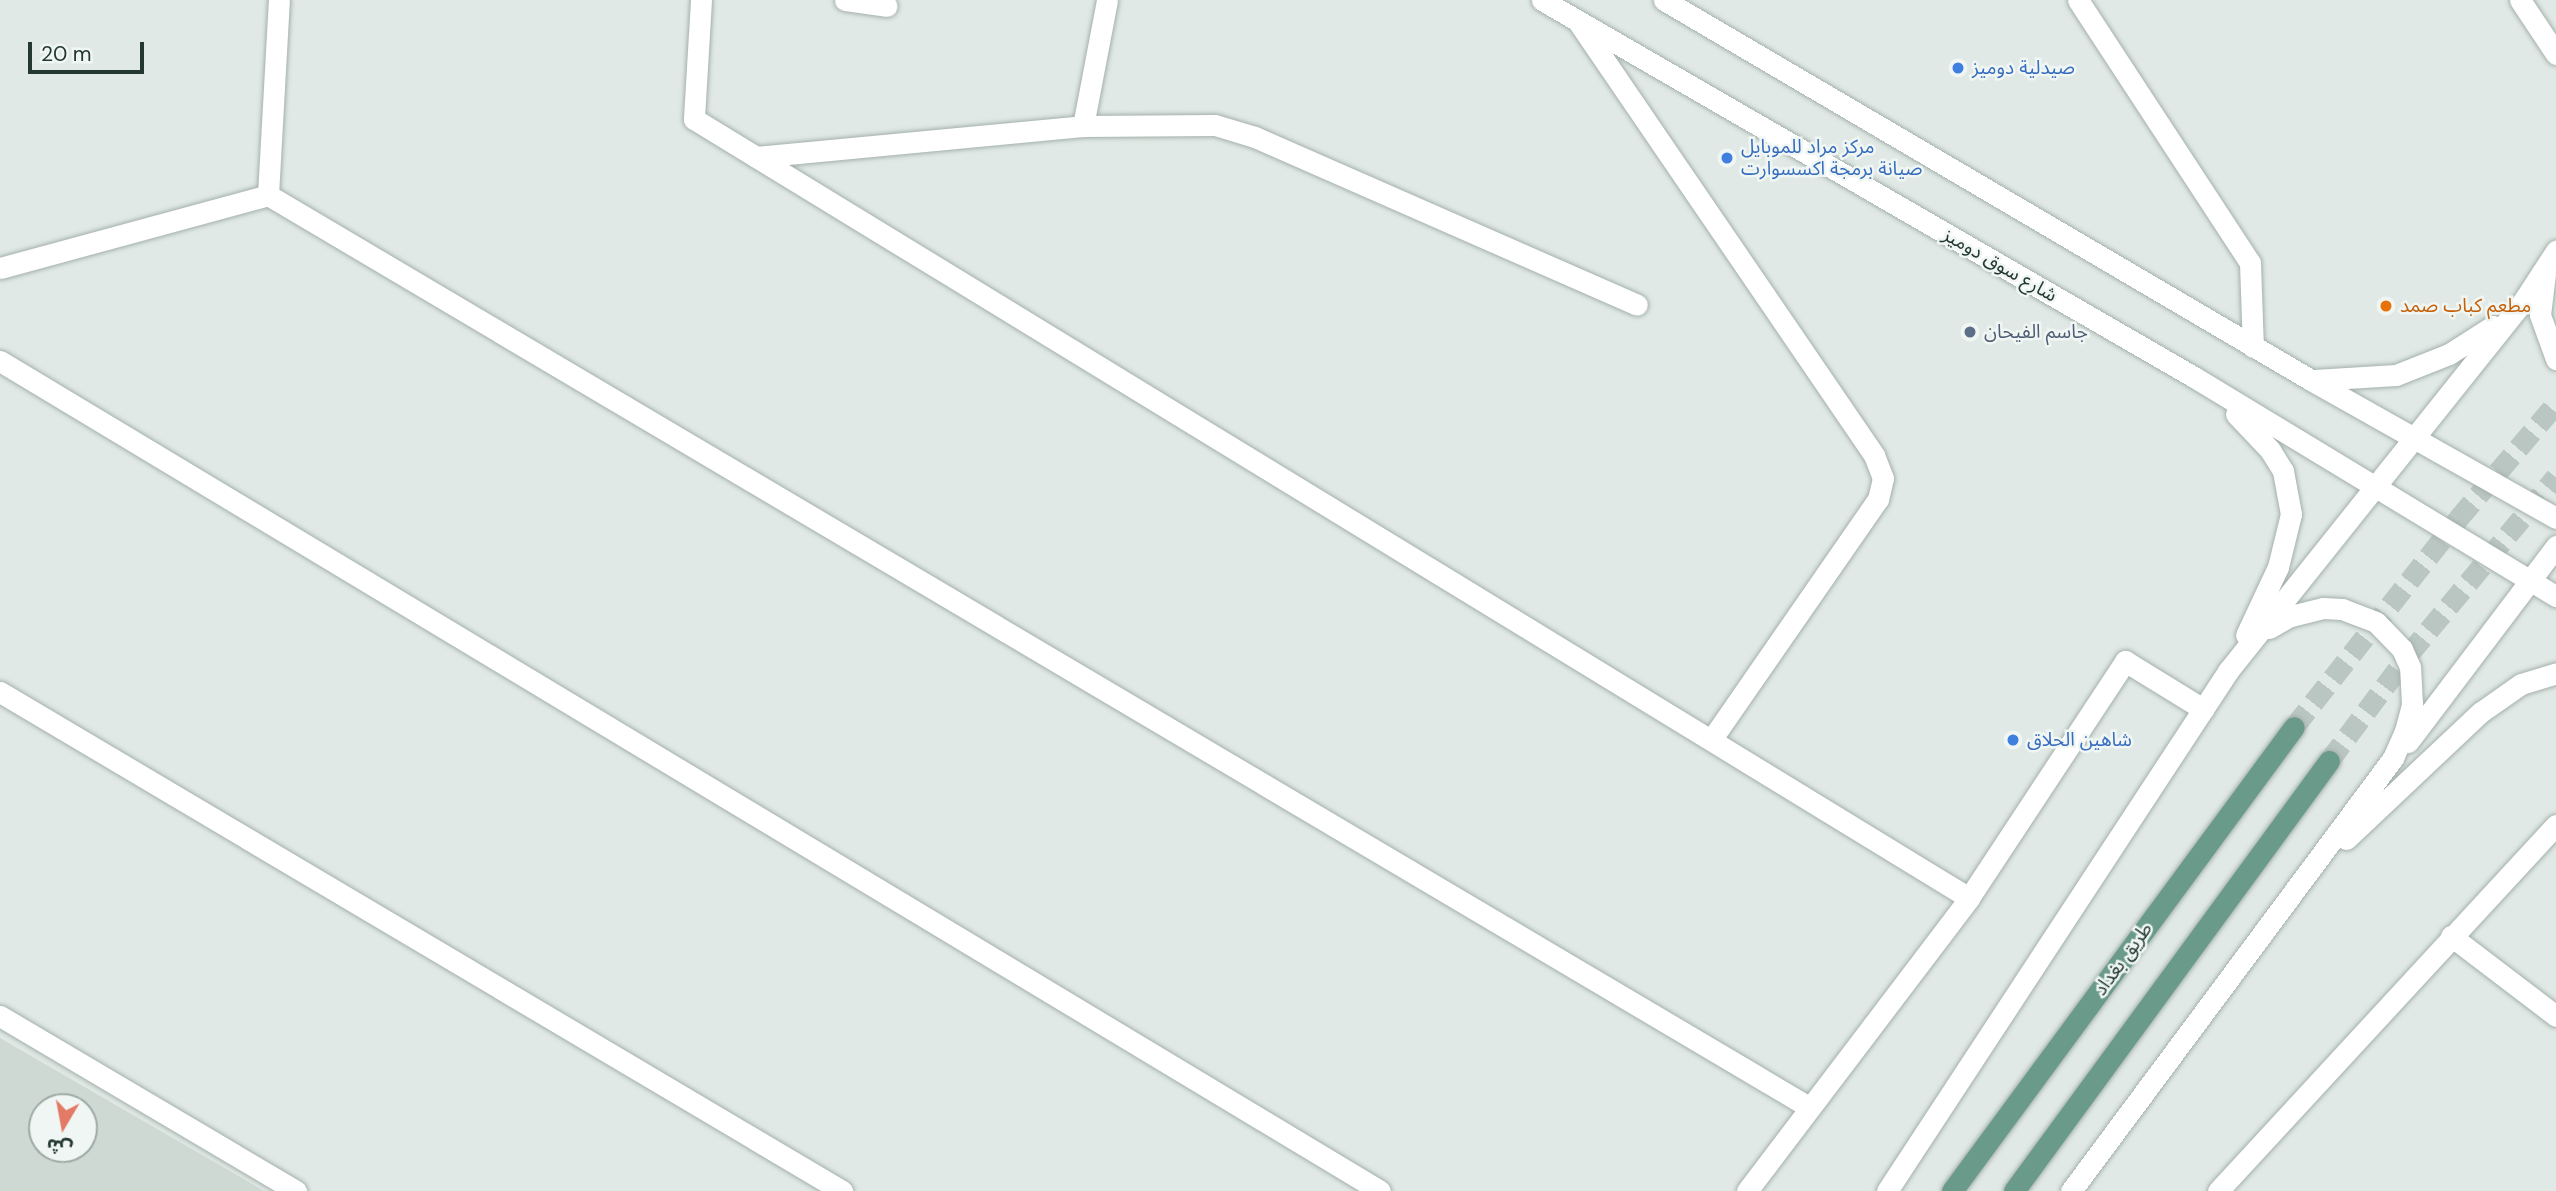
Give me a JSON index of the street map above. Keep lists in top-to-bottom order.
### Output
{
  "streets": {
    "main road": ["طريق بغداد"],
    "street": ["شارع سوق دوميز"]
  },
  "places": [
    "صيدلية دوميز",
    "مركز مراد للموبايل صيانة برمجة اكسسوارت",
    "مطعم كباب صمد",
    "جاسم الفيحان",
    "شاهين الحلاق"
  ],
  "scale_bar": "20 m",
  "north": "bottom"
}
